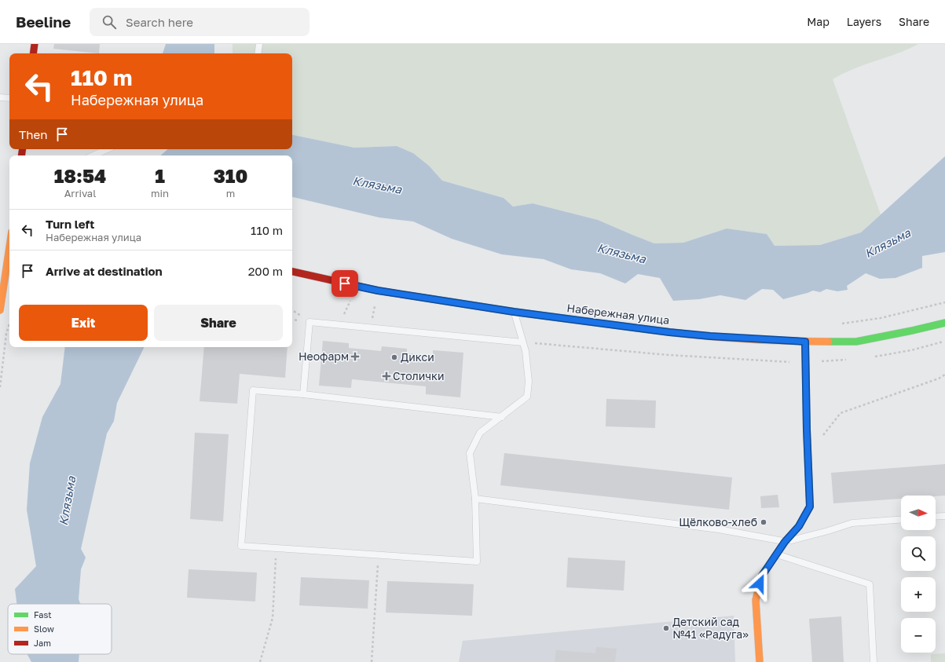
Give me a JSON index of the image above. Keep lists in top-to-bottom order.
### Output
{
  "streets": {
    "street": ["Набережная улица"]
  },
  "water": ["Клязьма"],
  "places": {
    "health": ["Неофарм", "Столички"],
    "other": ["Дикси", "Щёлково-хлеб", "Детский сад №41 «Радуга»"]
  },
  "legend": ["Fast", "Slow", "Jam"],
  "north": "right",
  "page": {
    "header": "Beeline",
    "search": "Search here",
    "nav": ["Map", "Layers", "Share"],
    "turn": ["110 m", "Набережная улица"],
    "then": "Then",
    "eta": [
      "18:54",
      "Arrival",
      "1",
      "min",
      "310",
      "m"
    ],
    "list": [
      {
        "name": "Turn left",
        "note": "Набережная улица",
        "value": "110 m"
      },
      {
        "name": "Arrive at destination",
        "value": "200 m"
      }
    ],
    "buttons": ["Exit", "Share"],
    "map_buttons": ["+", "−"]
  }
}
